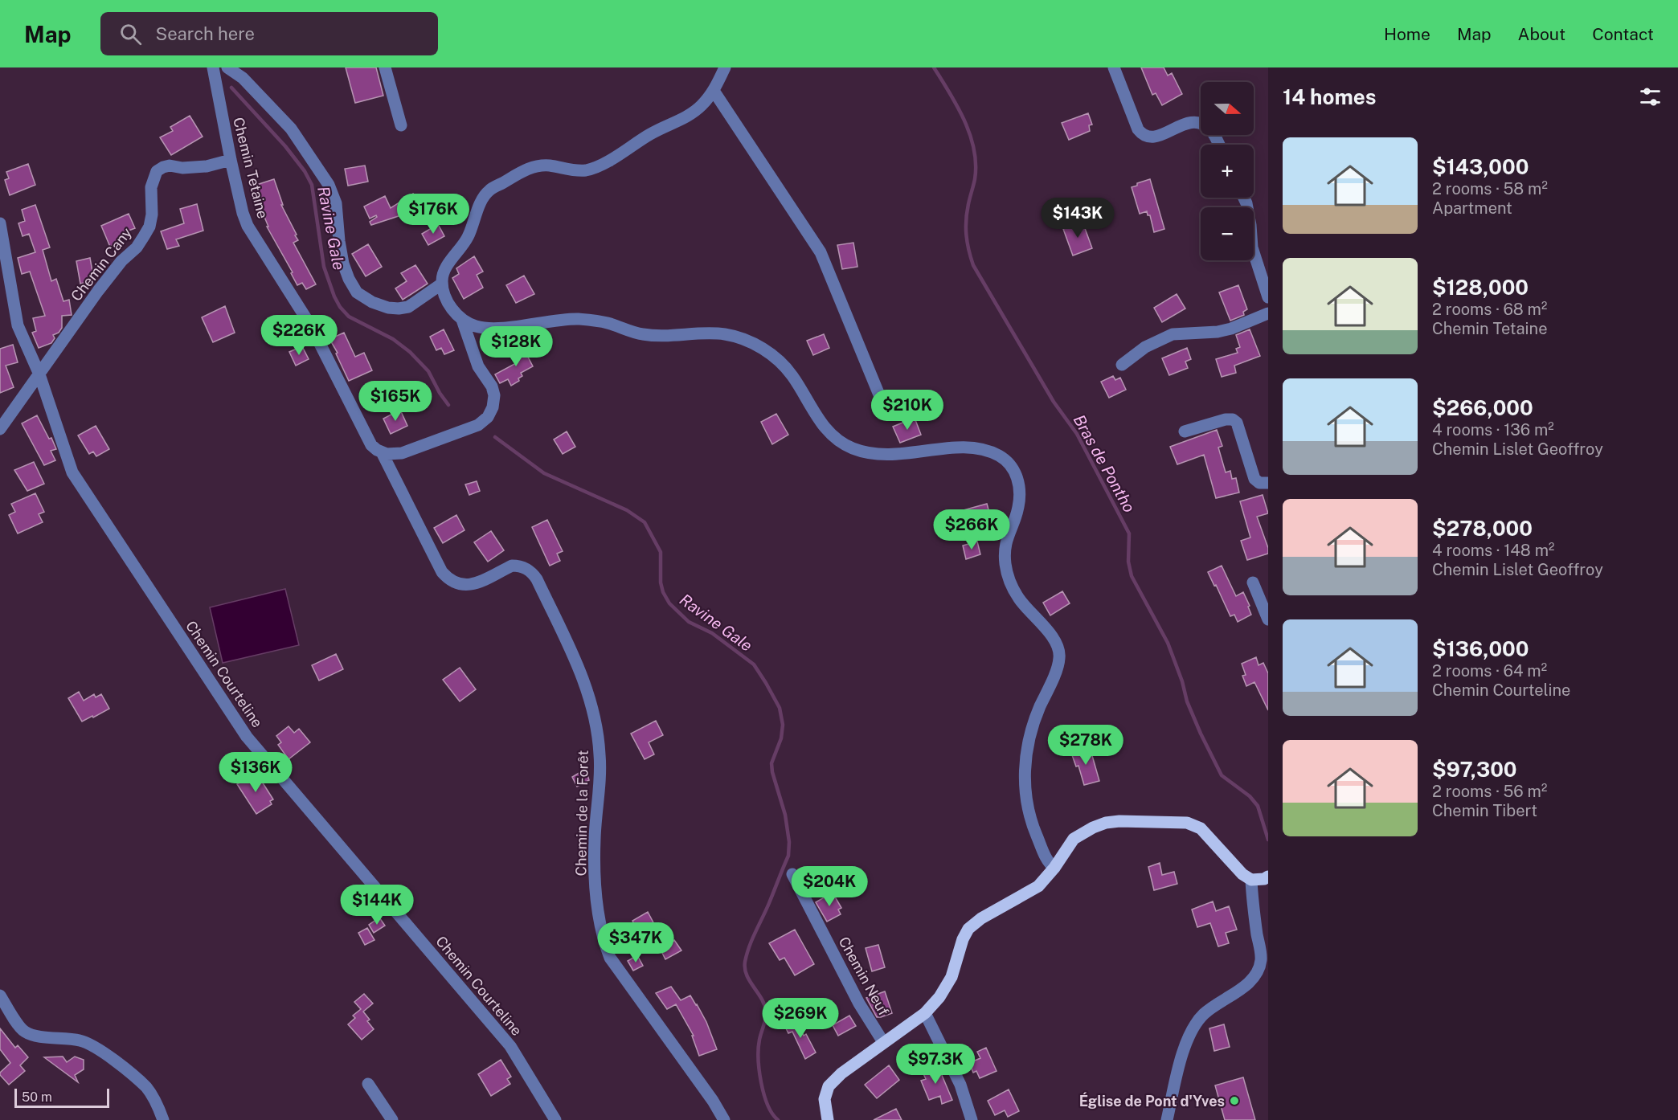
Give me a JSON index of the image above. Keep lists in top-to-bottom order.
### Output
{
  "streets": {
    "main road": ["Chemin Neuf"],
    "street": [
      "Chemin Tetaine",
      "Chemin Cany",
      "Chemin Courteline",
      "Chemin de la Forêt"
    ]
  },
  "crossings": [
    ["Chemin Tetaine", "Chemin Cany"],
    ["Chemin Tetaine", "Chemin de la Forêt"],
    ["Chemin Cany", "Chemin Courteline"]
  ],
  "water": ["Ravine Gale", "Bras de Pontho"],
  "places": ["Église de Pont d'Yves"],
  "scale_bar": "50 m",
  "north": "right",
  "page": {
    "header": "Map",
    "search": "Search here",
    "nav": [
      "Home",
      "Map",
      "About",
      "Contact"
    ],
    "heading": "14 homes",
    "map_buttons": ["+", "−"],
    "list": [
      {
        "name": "$143,000",
        "note": "2 rooms · 58 m² · Apartment"
      },
      {
        "name": "$128,000",
        "note": "2 rooms · 68 m² · Chemin Tetaine"
      },
      {
        "name": "$266,000",
        "note": "4 rooms · 136 m² · Chemin Lislet Geoffroy"
      },
      {
        "name": "$278,000",
        "note": "4 rooms · 148 m² · Chemin Lislet Geoffroy"
      },
      {
        "name": "$136,000",
        "note": "2 rooms · 64 m² · Chemin Courteline"
      },
      {
        "name": "$97,300",
        "note": "2 rooms · 56 m² · Chemin Tibert"
      }
    ],
    "price": [
      "$176K",
      "$143K",
      "$226K",
      "$128K",
      "$165K",
      "$210K",
      "$266K",
      "$278K",
      "$136K",
      "$204K",
      "$144K",
      "$347K",
      "$269K",
      "$97.3K"
    ],
    "scale": "50 m"
  }
}
